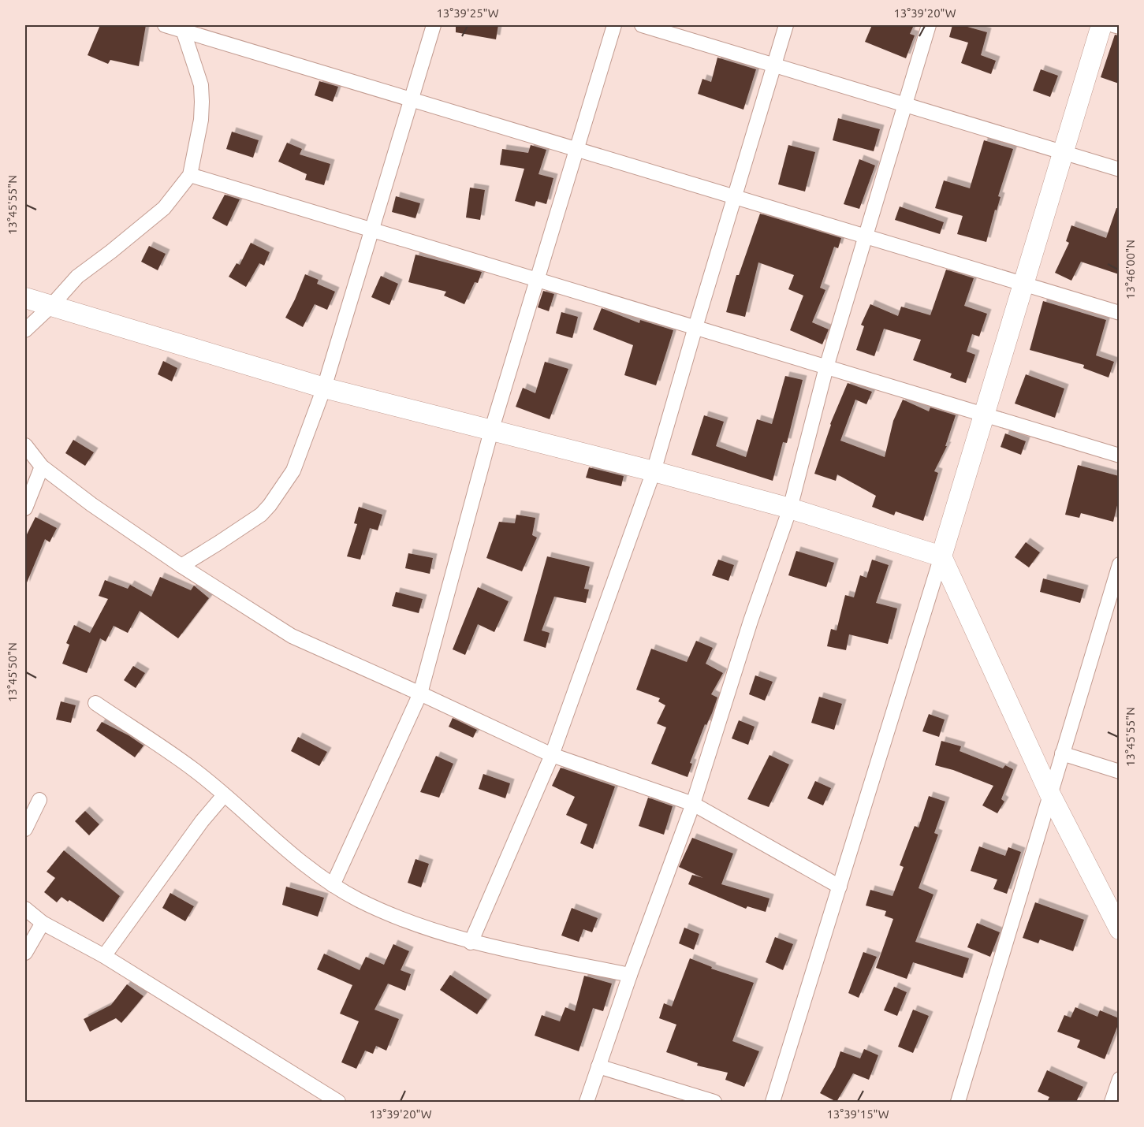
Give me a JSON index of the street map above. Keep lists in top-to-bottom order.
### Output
{
  "coordinates": [
    "13°39'25\"W",
    "13°39'20\"W",
    "13°45'55\"N",
    "13°46'00\"N",
    "13°45'50\"N",
    "13°39'15\"W"
  ]
}
